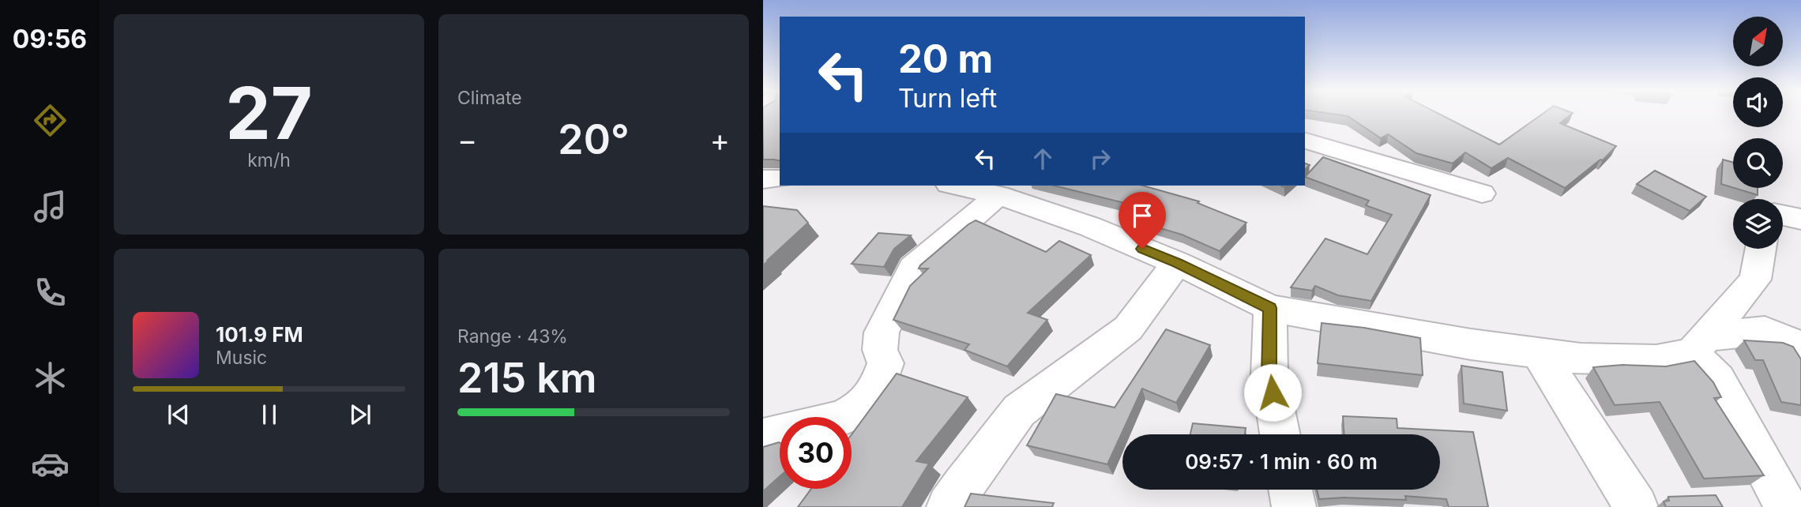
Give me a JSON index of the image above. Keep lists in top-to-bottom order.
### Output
{
  "north": "top right",
  "page": {
    "tabs": "09:56",
    "tile": [
      ["27", "km/h"],
      "Climate",
      ["Range · 43%", "215 km"]
    ],
    "turn": ["20 m", "Turn left"],
    "heat": ["−", "20°", "+"],
    "song": ["101.9 FM", "Music"],
    "limit": "30",
    "trip": "09:57 · 1 min · 60 m"
  }
}
